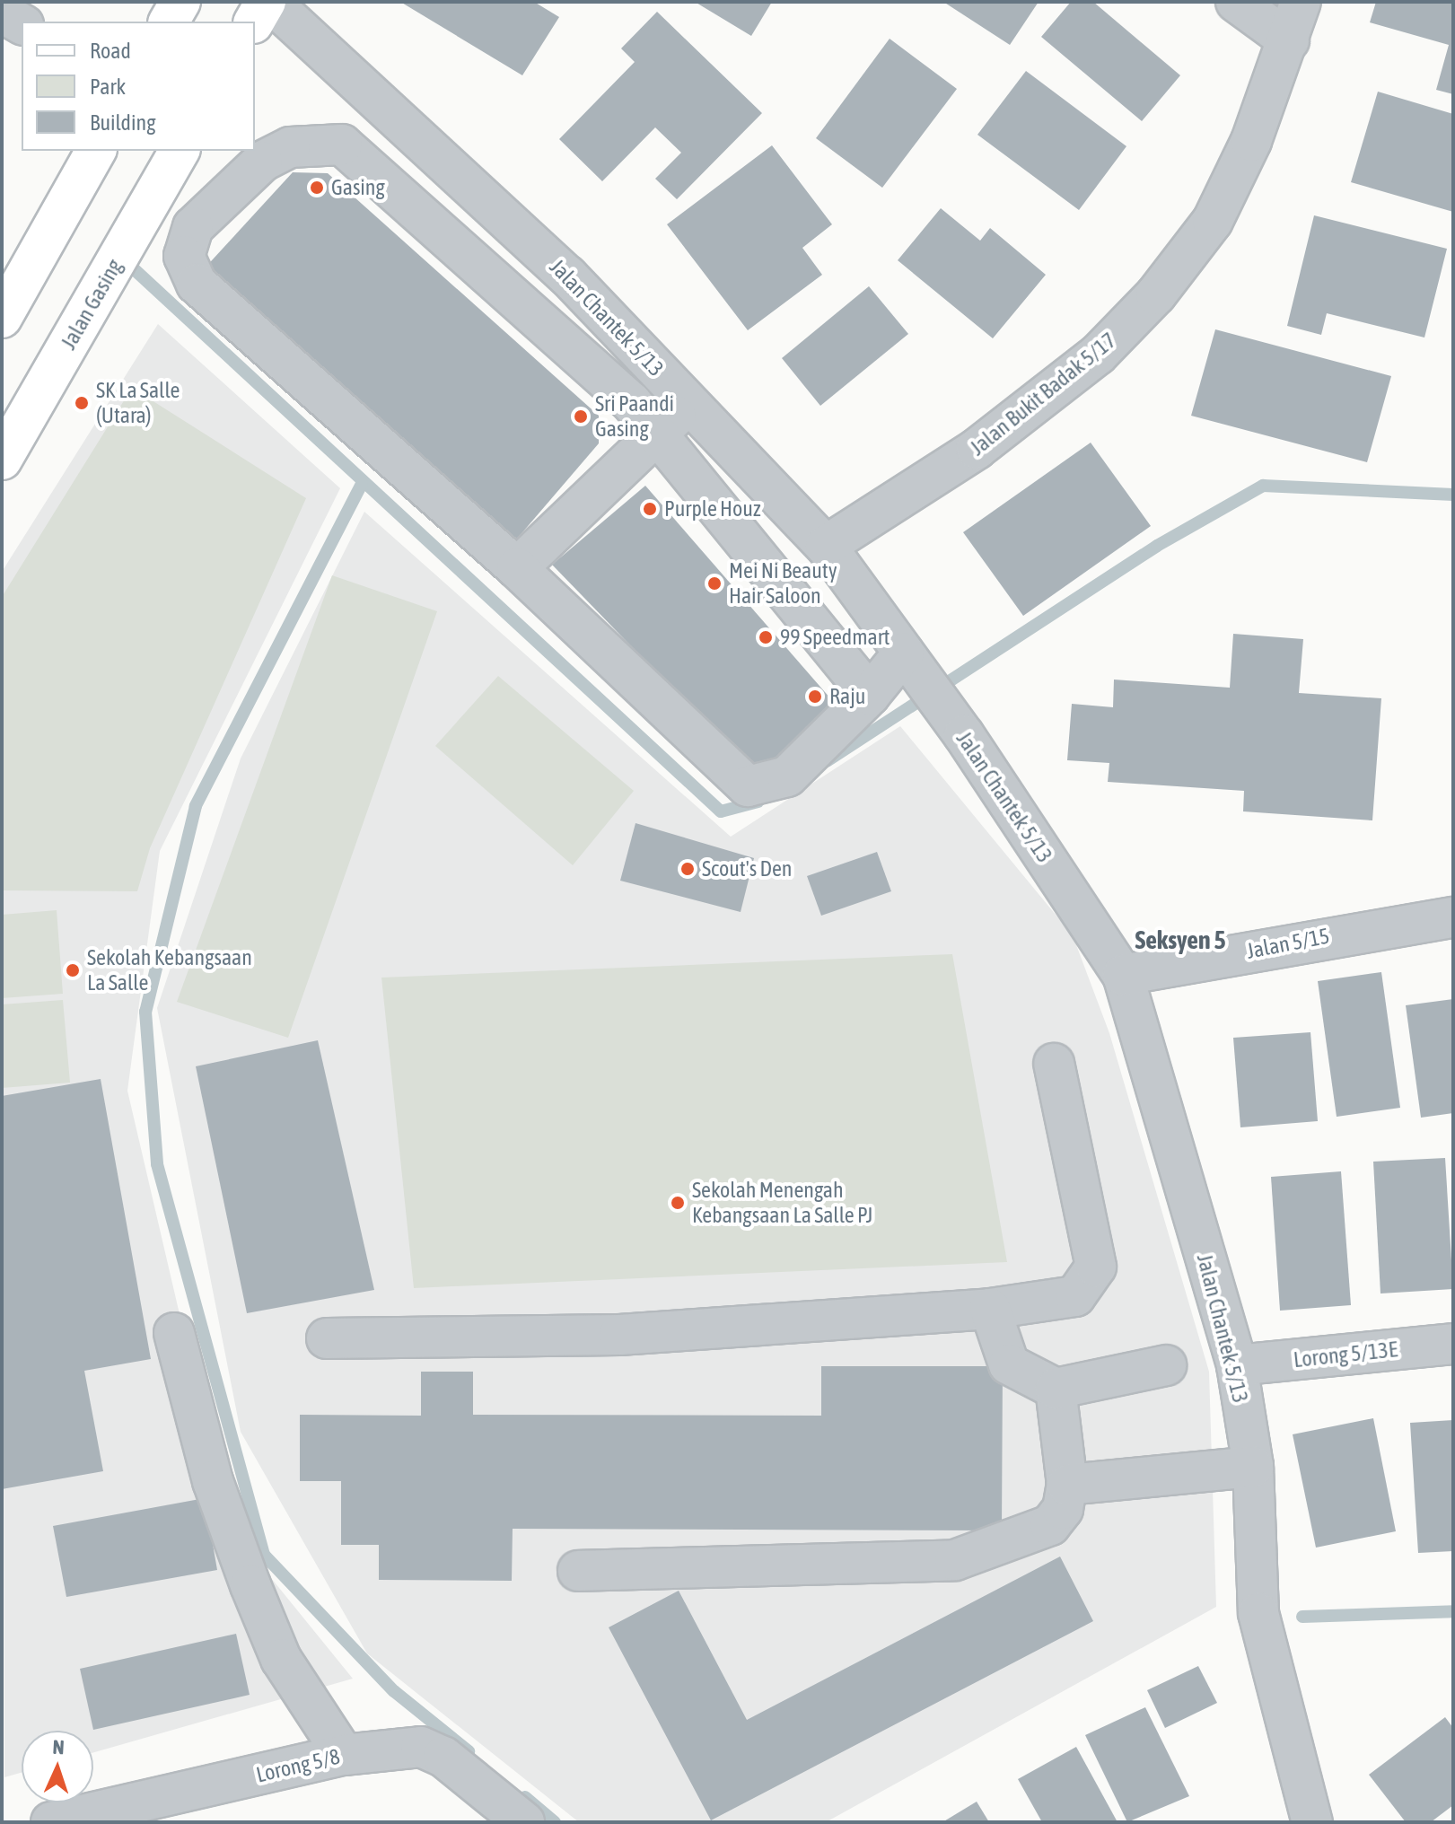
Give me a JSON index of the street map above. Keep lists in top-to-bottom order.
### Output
{
  "streets": {
    "main road": ["Jalan Gasing"],
    "street": [
      "Jalan Chantek 5/13",
      "Jalan Bukit Badak 5/17",
      "Jalan 5/15",
      "Lorong 5/13E",
      "Lorong 5/8"
    ]
  },
  "crossings": [
    ["Jalan Chantek 5/13", "Jalan Bukit Badak 5/17"],
    ["Jalan Chantek 5/13", "Jalan 5/15"],
    ["Jalan Chantek 5/13", "Lorong 5/13E"]
  ],
  "districts": ["Seksyen 5"],
  "places": [
    "Gasing",
    "SK La Salle (Utara)",
    "Sri Paandi Gasing",
    "Purple Houz",
    "Mei Ni Beauty Hair Saloon",
    "99 Speedmart",
    "Raju",
    "Scout's Den",
    "Sekolah Kebangsaan La Salle",
    "Sekolah Menengah Kebangsaan La Salle PJ"
  ],
  "legend": ["Road", "Park", "Building"],
  "north": "top"
}
